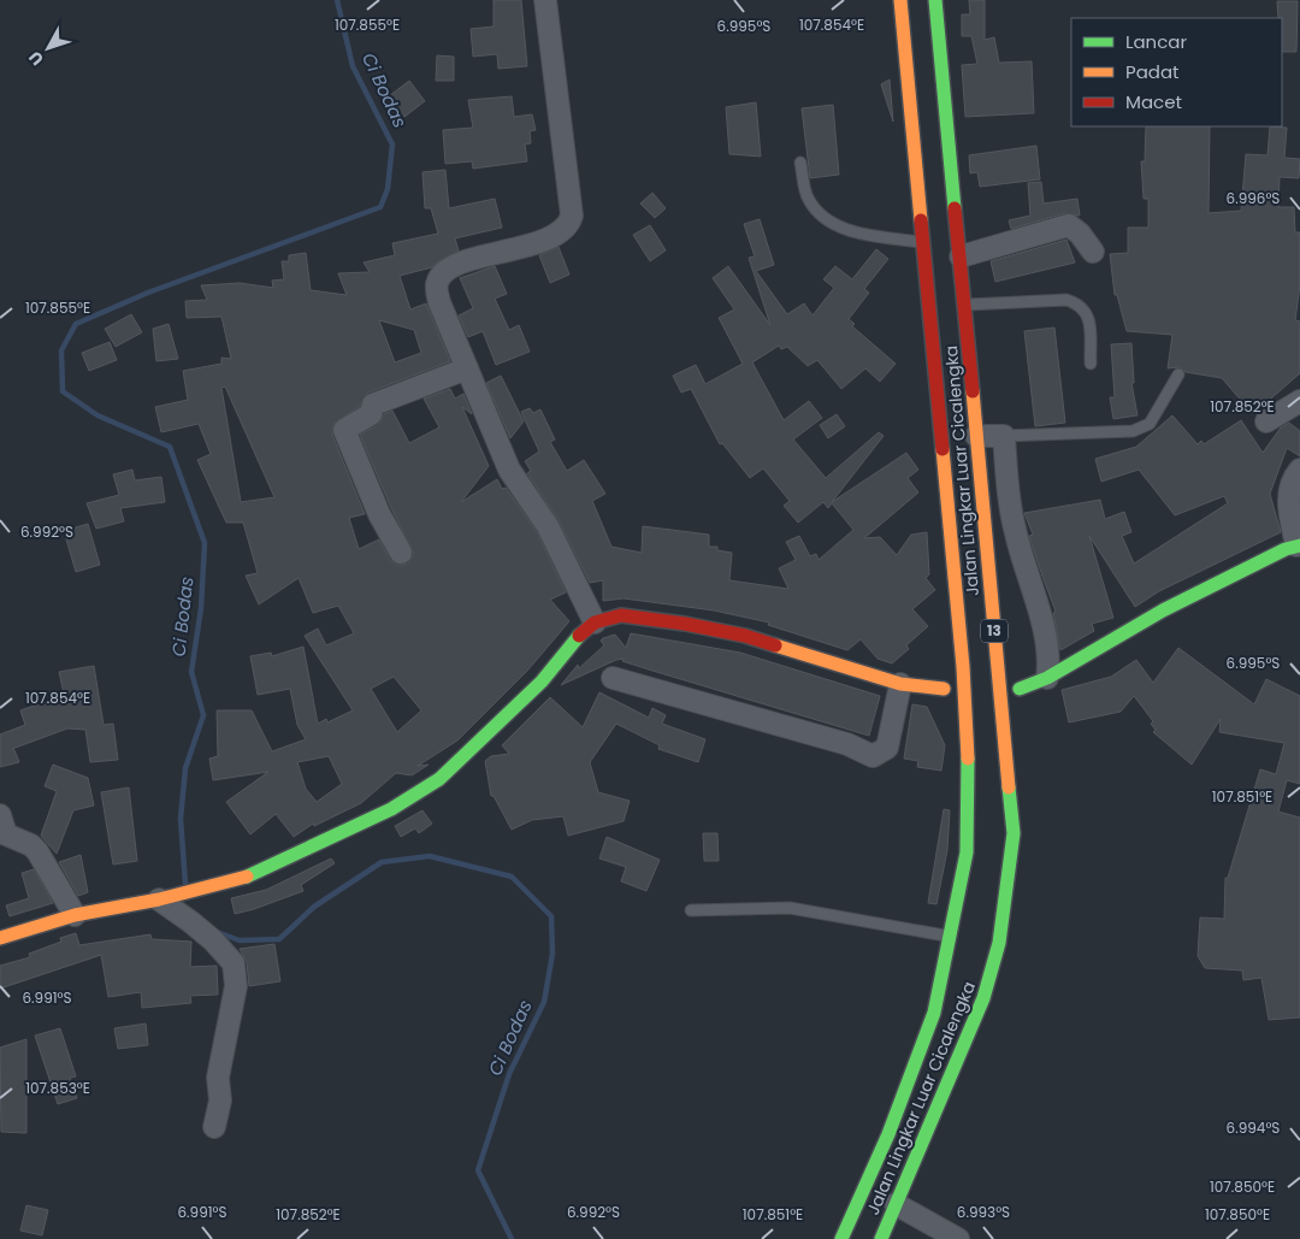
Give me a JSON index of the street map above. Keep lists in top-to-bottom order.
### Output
{
  "streets": {
    "main road": ["Jalan Lingkar Luar Cicalengka", "13"]
  },
  "water": ["Ci Bodas"],
  "legend": ["Lancar", "Padat", "Macet"],
  "north": "bottom left",
  "coordinates": [
    "107.855°E",
    "107.854°E",
    "6.995°S",
    "6.996°S",
    "107.852°E",
    "6.992°S",
    "107.851°E",
    "6.991°S",
    "107.853°E",
    "6.994°S",
    "107.850°E",
    "6.993°S"
  ]
}
